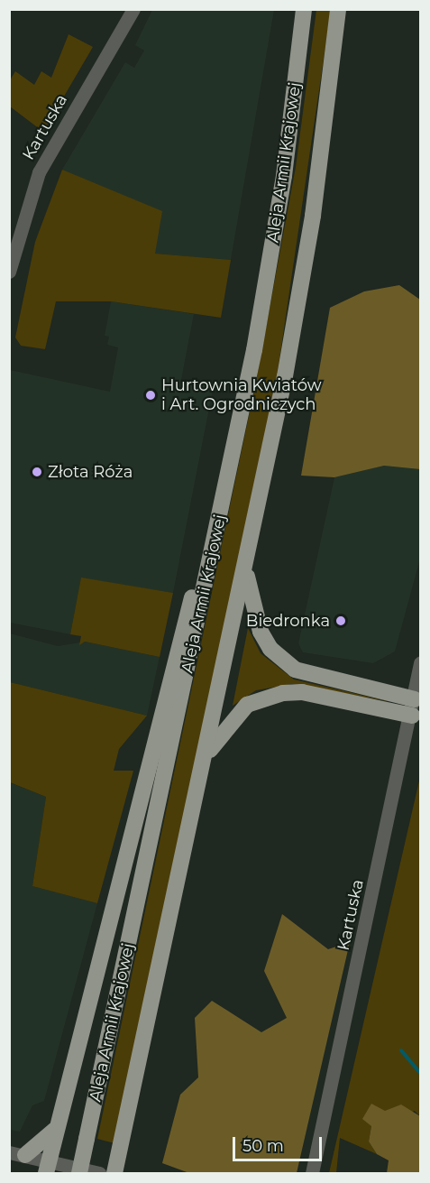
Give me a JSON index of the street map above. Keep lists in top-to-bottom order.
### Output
{
  "streets": {
    "main road": ["Aleja Armii Krajowej"],
    "street": ["Kartuska"]
  },
  "places": ["Hurtownia Kwiatów i Art. Ogrodniczych", "Złota Róża", "Biedronka"],
  "scale_bar": "50 m"
}
